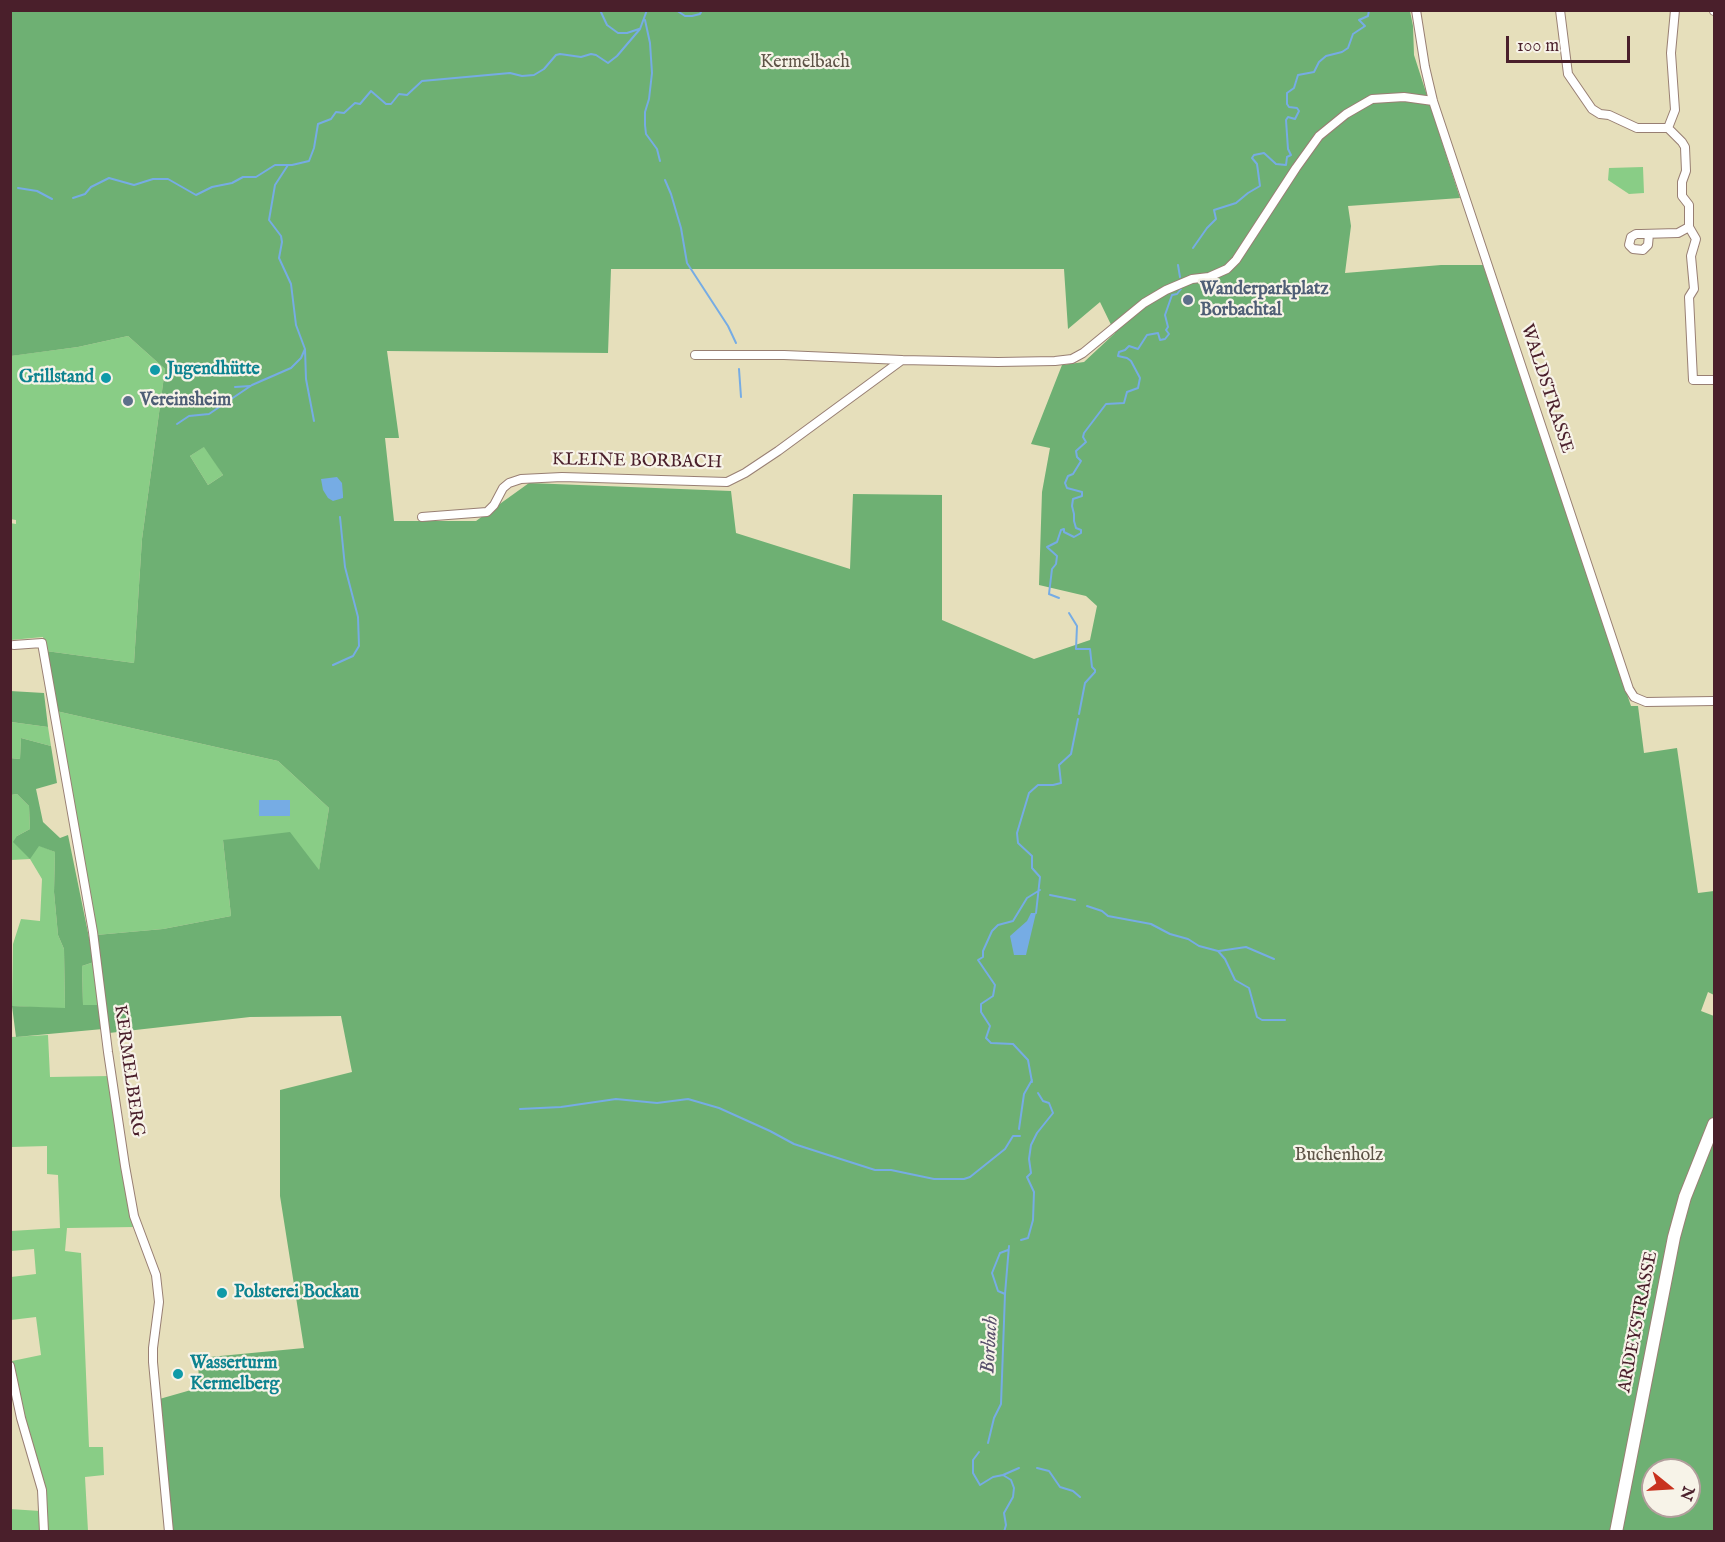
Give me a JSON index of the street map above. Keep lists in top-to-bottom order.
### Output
{
  "streets": {
    "main road": ["ARDEYSTRASSE"],
    "street": ["WALDSTRASSE", "KLEINE BORBACH", "KERMELBERG"]
  },
  "water": ["Borbach"],
  "parks": ["Kermelbach", "Buchenholz"],
  "places": [
    "Wanderparkplatz Borbachtal",
    "Jugendhütte",
    "Grillstand",
    "Vereinsheim",
    "Polsterei Bockau",
    "Wasserturm Kermelberg"
  ],
  "scale_bar": "100 m",
  "north": "right"
}
